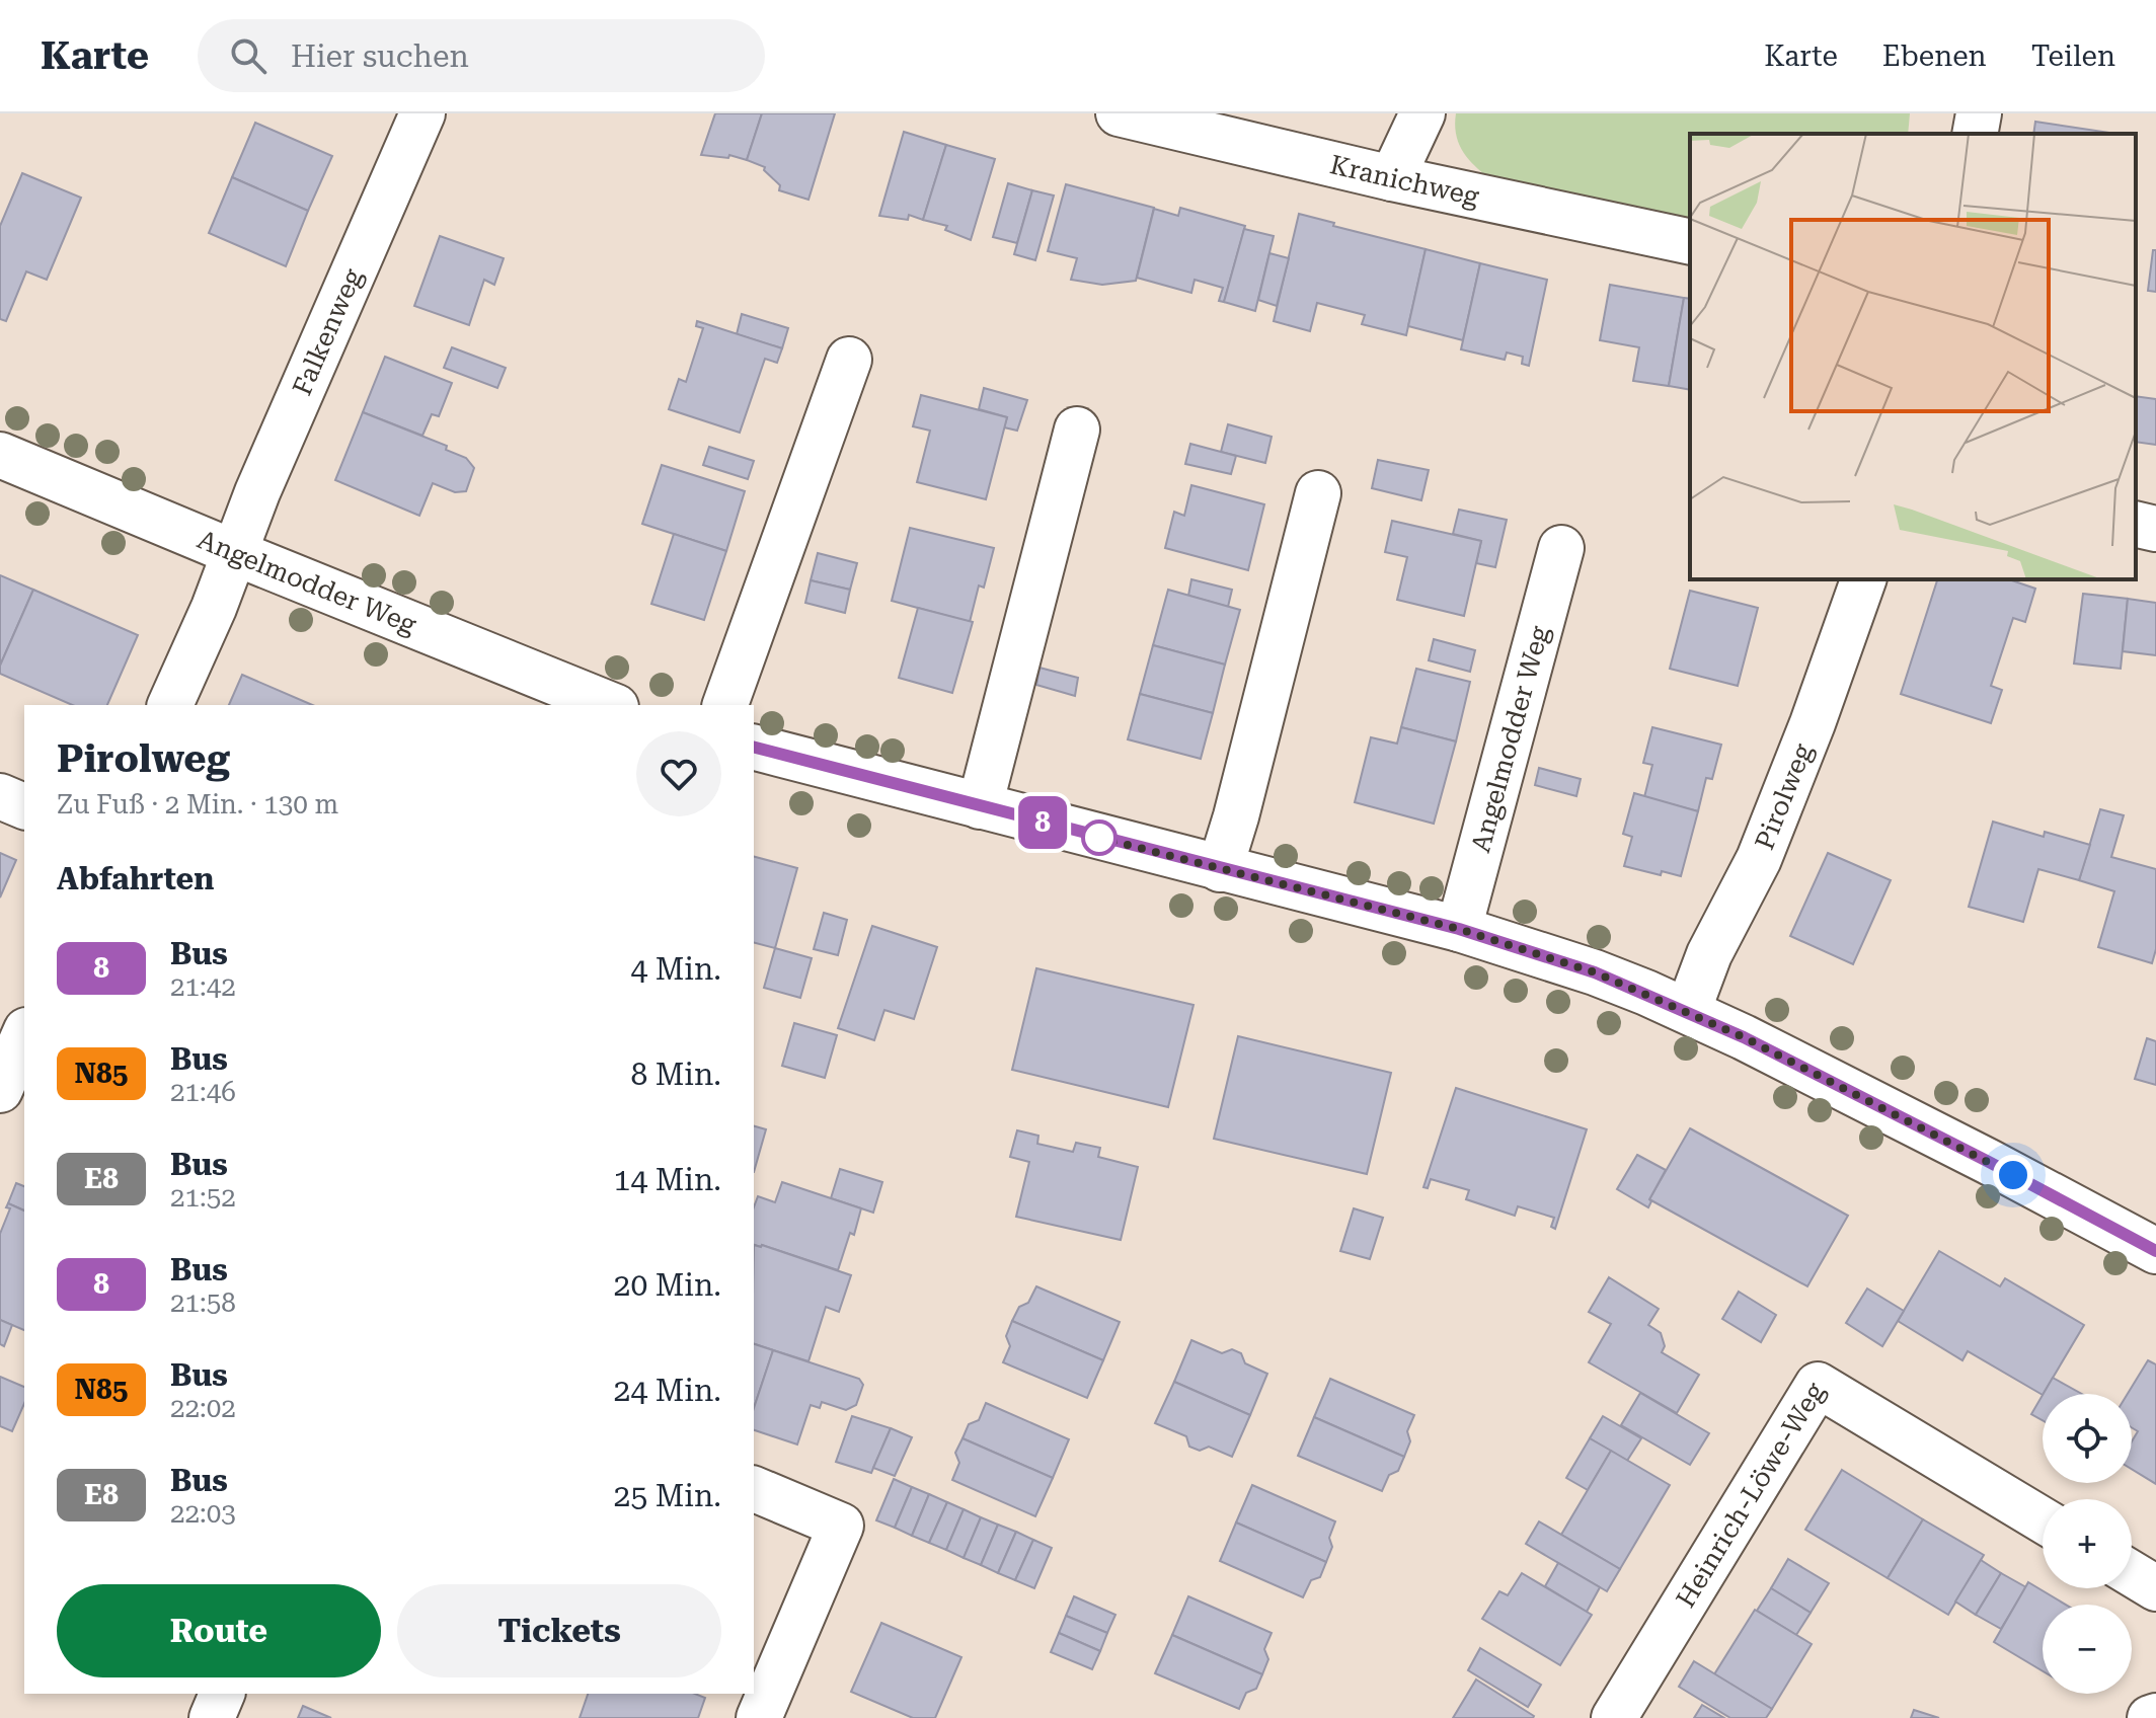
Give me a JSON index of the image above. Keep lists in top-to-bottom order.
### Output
{
  "streets": {
    "street": [
      "Kranichweg",
      "Falkenweg",
      "Angelmodder Weg",
      "Pirolweg",
      "Heinrich-Löwe-Weg"
    ]
  },
  "crossings": [
    ["Falkenweg", "Angelmodder Weg"]
  ],
  "lines": ["bus line 8"],
  "page": {
    "header": "Karte",
    "search": "Hier suchen",
    "nav": ["Karte", "Ebenen", "Teilen"],
    "on_map": "8",
    "heading": [
      ["Pirolweg", "Zu Fuß · 2 Min. · 130 m"],
      "Abfahrten"
    ],
    "list": [
      {
        "mark": "8",
        "name": "Bus",
        "note": "21:42",
        "value": "4 Min."
      },
      {
        "mark": "N85",
        "name": "Bus",
        "note": "21:46",
        "value": "8 Min."
      },
      {
        "mark": "E8",
        "name": "Bus",
        "note": "21:52",
        "value": "14 Min."
      },
      {
        "mark": "8",
        "name": "Bus",
        "note": "21:58",
        "value": "20 Min."
      },
      {
        "mark": "N85",
        "name": "Bus",
        "note": "22:02",
        "value": "24 Min."
      },
      {
        "mark": "E8",
        "name": "Bus",
        "note": "22:03",
        "value": "25 Min."
      }
    ],
    "map_buttons": ["+", "−"],
    "buttons": ["Route", "Tickets"]
  }
}
